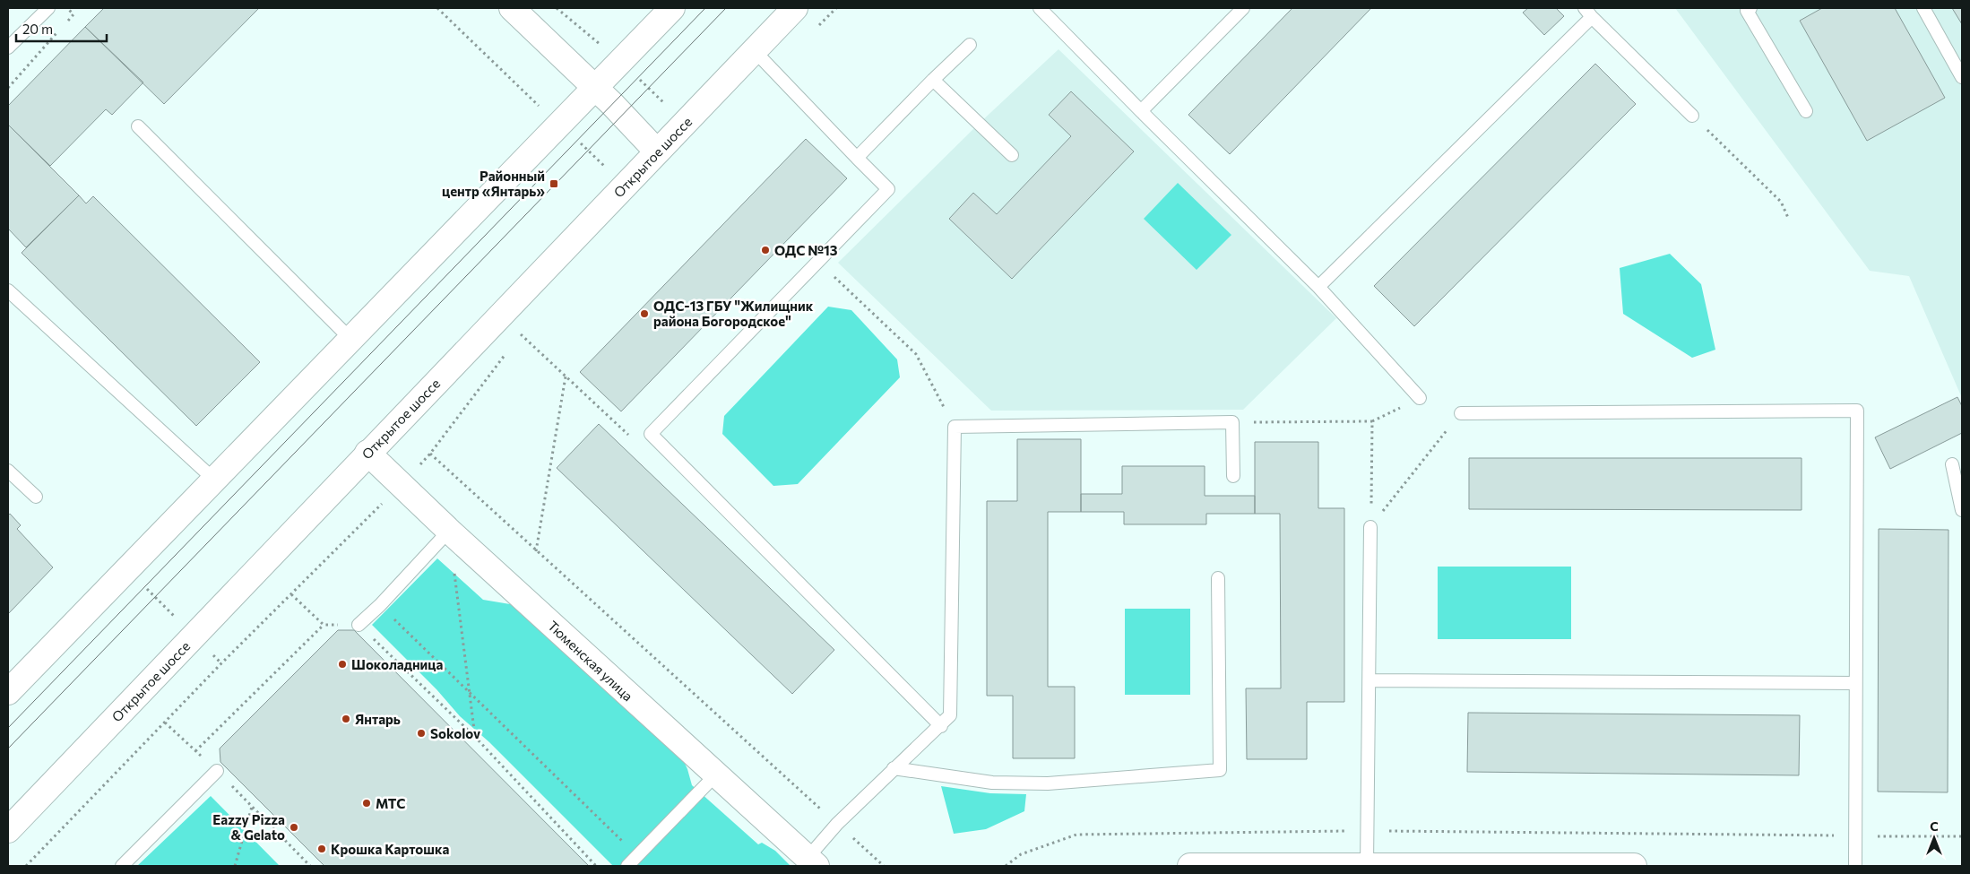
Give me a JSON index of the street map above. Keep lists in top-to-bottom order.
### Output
{
  "streets": {
    "street": ["Открытое шоссе", "Тюменская улица"]
  },
  "crossings": [
    ["Открытое шоссе", "Тюменская улица"]
  ],
  "places": {
    "transit": ["Районный центр «Янтарь»"],
    "other": [
      "ОДС №13",
      "ОДС-13 ГБУ \"Жилищник района Богородское\"",
      "Шоколадница",
      "Янтарь",
      "Sokolov",
      "МТС",
      "Eazzy Pizza & Gelato",
      "Крошка Картошка"
    ]
  },
  "scale_bar": "20 m",
  "north": "top"
}
